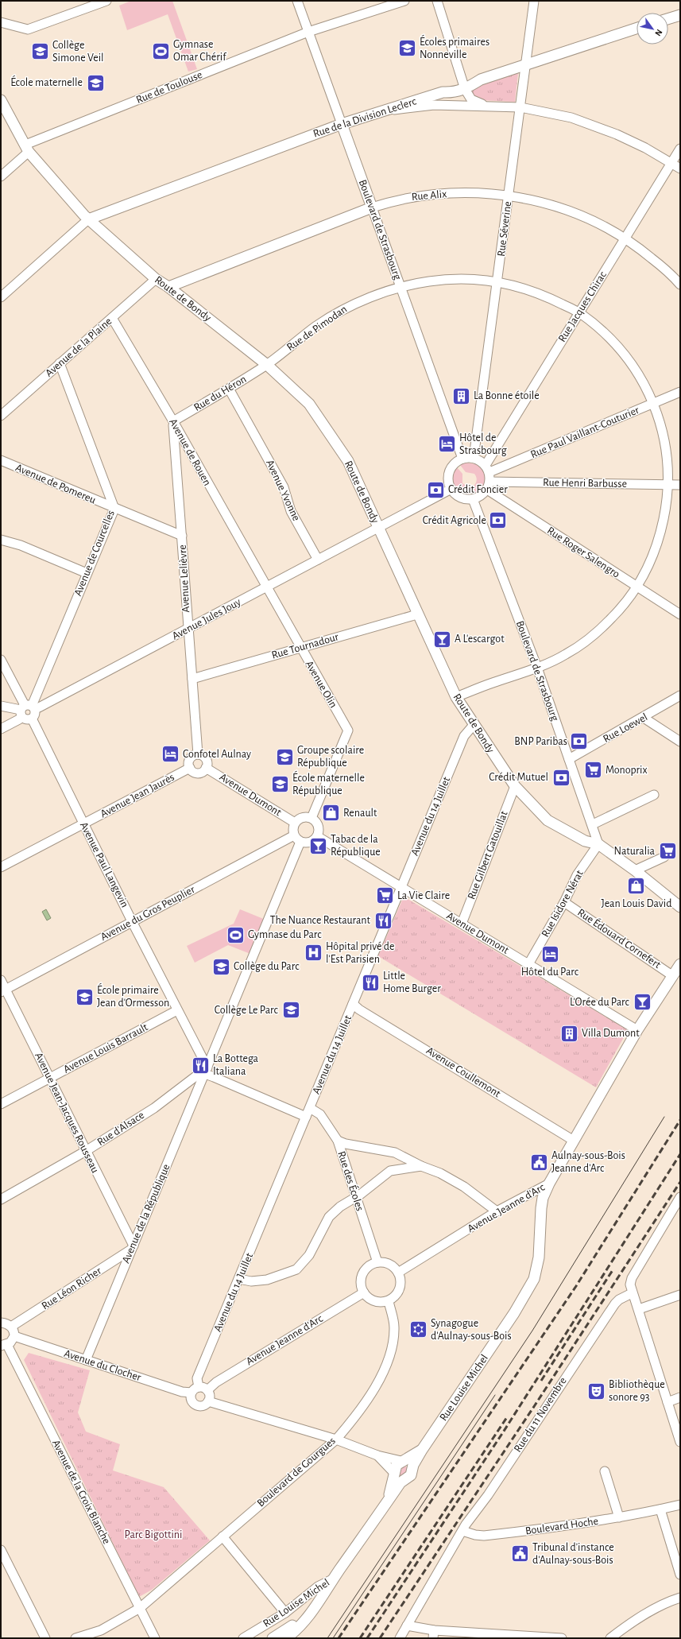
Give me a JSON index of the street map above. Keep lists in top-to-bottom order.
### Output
{
  "streets": {
    "street": [
      "Rue de Toulouse",
      "Rue de la Division Leclerc",
      "Rue Alix",
      "Rue Séverine",
      "Boulevard de Strasbourg",
      "Route de Bondy",
      "Rue Jacques Chirac",
      "Rue de Pimodan",
      "Avenue de la Plaine",
      "Rue du Héron",
      "Rue Paul Vaillant-Couturier",
      "Avenue de Rouen",
      "Rue Henri Barbusse",
      "Avenue de Pomereu",
      "Avenue Yvonne",
      "Rue Roger Salengro",
      "Avenue de Courcelles",
      "Avenue Lelièvre",
      "Avenue Jules Jouy",
      "Rue Tournadour",
      "Avenue Olin",
      "Rue Loewel",
      "Avenue Dumont",
      "Avenue Jean Jaurès",
      "Avenue du 14 Juillet",
      "Rue Gilbert Gatouillat",
      "Avenue Paul Langevin",
      "Rue Isidore Nérat",
      "Avenue du Gros Peuplier",
      "Rue Édouard Cornefert",
      "Avenue Louis Barrault",
      "Avenue Coullemont",
      "Avenue Jean-Jacques Rousseau",
      "Rue d'Alsace",
      "Rue des Écoles",
      "Avenue Jeanne d'Arc",
      "Avenue de la République",
      "Rue Léon Richer",
      "Avenue du Clocher",
      "Rue Louise Michel",
      "Rue du 11 Novembre",
      "Boulevard de Gourgues",
      "Avenue de la Croix Blanche",
      "Boulevard Hoche"
    ]
  },
  "crossings": [
    ["Rue de Toulouse", "Boulevard de Strasbourg"],
    ["Rue de Toulouse", "Route de Bondy"],
    ["Rue de la Division Leclerc", "Rue Séverine"],
    ["Rue de la Division Leclerc", "Boulevard de Strasbourg"],
    ["Rue de la Division Leclerc", "Route de Bondy"],
    ["Rue Alix", "Rue Séverine"],
    ["Rue Alix", "Boulevard de Strasbourg"],
    ["Rue Alix", "Route de Bondy"],
    ["Rue Alix", "Rue Jacques Chirac"],
    ["Rue Séverine", "Boulevard de Strasbourg"],
    ["Rue Séverine", "Rue Jacques Chirac"],
    ["Rue Séverine", "Rue de Pimodan"],
    ["Rue Séverine", "Rue Paul Vaillant-Couturier"],
    ["Rue Séverine", "Rue Henri Barbusse"],
    ["Rue Séverine", "Rue Roger Salengro"],
    ["Boulevard de Strasbourg", "Route de Bondy"],
    ["Boulevard de Strasbourg", "Rue Jacques Chirac"],
    ["Boulevard de Strasbourg", "Rue de Pimodan"],
    ["Boulevard de Strasbourg", "Rue Paul Vaillant-Couturier"],
    ["Boulevard de Strasbourg", "Rue Henri Barbusse"],
    ["Boulevard de Strasbourg", "Rue Roger Salengro"],
    ["Boulevard de Strasbourg", "Rue Loewel"],
    ["Boulevard de Strasbourg", "Rue Isidore Nérat"],
    ["Route de Bondy", "Rue de Pimodan"],
    ["Route de Bondy", "Avenue de la Plaine"],
    ["Route de Bondy", "Rue du Héron"],
    ["Route de Bondy", "Avenue Jules Jouy"],
    ["Route de Bondy", "Rue Tournadour"],
    ["Route de Bondy", "Avenue du 14 Juillet"],
    ["Route de Bondy", "Rue Gilbert Gatouillat"],
    ["Route de Bondy", "Rue Isidore Nérat"],
    ["Rue Jacques Chirac", "Rue de Pimodan"],
    ["Rue Jacques Chirac", "Rue Paul Vaillant-Couturier"],
    ["Rue Jacques Chirac", "Rue Henri Barbusse"],
    ["Rue Jacques Chirac", "Rue Roger Salengro"],
    ["Rue de Pimodan", "Rue du Héron"],
    ["Rue de Pimodan", "Rue Paul Vaillant-Couturier"],
    ["Rue de Pimodan", "Rue Henri Barbusse"],
    ["Rue de Pimodan", "Rue Roger Salengro"],
    ["Avenue de la Plaine", "Avenue de Rouen"],
    ["Avenue de la Plaine", "Avenue de Courcelles"],
    ["Rue du Héron", "Avenue de Rouen"],
    ["Rue du Héron", "Avenue Yvonne"],
    ["Rue du Héron", "Avenue Lelièvre"],
    ["Rue Paul Vaillant-Couturier", "Rue Henri Barbusse"],
    ["Rue Paul Vaillant-Couturier", "Rue Roger Salengro"],
    ["Avenue de Rouen", "Avenue Lelièvre"],
    ["Avenue de Rouen", "Avenue Jules Jouy"],
    ["Avenue de Rouen", "Avenue Olin"],
    ["Rue Henri Barbusse", "Rue Roger Salengro"],
    ["Avenue de Pomereu", "Avenue de Courcelles"],
    ["Avenue de Pomereu", "Avenue Lelièvre"],
    ["Avenue Yvonne", "Avenue Jules Jouy"],
    ["Avenue de Courcelles", "Avenue Jules Jouy"],
    ["Avenue de Courcelles", "Avenue Paul Langevin"],
    ["Avenue Lelièvre", "Avenue Jules Jouy"],
    ["Avenue Lelièvre", "Rue Tournadour"],
    ["Avenue Lelièvre", "Avenue Dumont"],
    ["Avenue Lelièvre", "Avenue Jean Jaurès"],
    ["Avenue Jules Jouy", "Avenue Olin"],
    ["Rue Tournadour", "Avenue Olin"],
    ["Avenue Olin", "Avenue Dumont"],
    ["Avenue Olin", "Avenue du Gros Peuplier"],
    ["Avenue Olin", "Avenue de la République"],
    ["Avenue Dumont", "Avenue Jean Jaurès"],
    ["Avenue Dumont", "Avenue du 14 Juillet"],
    ["Avenue Dumont", "Rue Gilbert Gatouillat"],
    ["Avenue Dumont", "Rue Isidore Nérat"],
    ["Avenue Dumont", "Avenue du Gros Peuplier"],
    ["Avenue Dumont", "Avenue de la République"],
    ["Avenue Dumont", "Rue Louise Michel"],
    ["Avenue Jean Jaurès", "Avenue Paul Langevin"],
    ["Avenue du 14 Juillet", "Avenue Coullemont"],
    ["Avenue du 14 Juillet", "Rue des Écoles"],
    ["Avenue du 14 Juillet", "Avenue Jeanne d'Arc"],
    ["Avenue du 14 Juillet", "Avenue du Clocher"],
    ["Avenue Paul Langevin", "Avenue du Gros Peuplier"],
    ["Avenue Paul Langevin", "Avenue Louis Barrault"],
    ["Avenue Paul Langevin", "Rue d'Alsace"],
    ["Avenue Paul Langevin", "Avenue de la République"],
    ["Rue Isidore Nérat", "Rue Édouard Cornefert"],
    ["Avenue du Gros Peuplier", "Avenue Jean-Jacques Rousseau"],
    ["Avenue du Gros Peuplier", "Avenue de la République"],
    ["Rue Édouard Cornefert", "Rue Louise Michel"],
    ["Avenue Louis Barrault", "Avenue Jean-Jacques Rousseau"],
    ["Avenue Coullemont", "Rue Louise Michel"],
    ["Avenue Jean-Jacques Rousseau", "Rue d'Alsace"],
    ["Avenue Jean-Jacques Rousseau", "Avenue de la République"],
    ["Avenue Jean-Jacques Rousseau", "Rue Léon Richer"],
    ["Rue d'Alsace", "Avenue de la République"],
    ["Rue des Écoles", "Avenue Jeanne d'Arc"],
    ["Rue des Écoles", "Boulevard de Gourgues"],
    ["Avenue Jeanne d'Arc", "Avenue du Clocher"],
    ["Avenue Jeanne d'Arc", "Rue Louise Michel"],
    ["Avenue Jeanne d'Arc", "Boulevard de Gourgues"],
    ["Avenue de la République", "Rue Léon Richer"],
    ["Avenue de la République", "Avenue du Clocher"],
    ["Rue du 11 Novembre", "Boulevard Hoche"],
    ["Boulevard de Gourgues", "Avenue de la Croix Blanche"]
  ],
  "parks": ["Parc Bigottini"],
  "places": {
    "school or university": [
      "Écoles primaires Nonneville",
      "Collège Simone Veil",
      "École maternelle",
      "Groupe scolaire République",
      "École maternelle République",
      "Collège du Parc",
      "École primaire Jean d'Ormesson",
      "Collège Le Parc"
    ],
    "sports": ["Gymnase Omar Chérif", "Gymnase du Parc"],
    "building": ["La Bonne étoile", "Villa Dumont"],
    "hotel": ["Hôtel de Strasbourg", "Confotel Aulnay", "Hôtel du Parc"],
    "bank": [
      "Crédit Foncier",
      "Crédit Agricole",
      "BNP Paribas",
      "Crédit Mutuel"
    ],
    "bar": ["A L'escargot", "Tabac de la République", "L'Orée du Parc"],
    "supermarket": ["Monoprix", "Naturalia", "La Vie Claire"],
    "shop": ["Renault", "Jean Louis David"],
    "restaurant": ["The Nuance Restaurant", "Little Home Burger", "La Bottega Italiana"],
    "hospital": ["Hôpital privé de l'Est Parisien"],
    "public building": ["Aulnay-sous-Bois Jeanne d'Arc", "Tribunal d'instance d'Aulnay-sous-Bois"],
    "synagogue": ["Synagogue d'Aulnay-sous-Bois"],
    "theatre": ["Bibliothèque sonore 93"]
  },
  "north": "bottom right"
}
